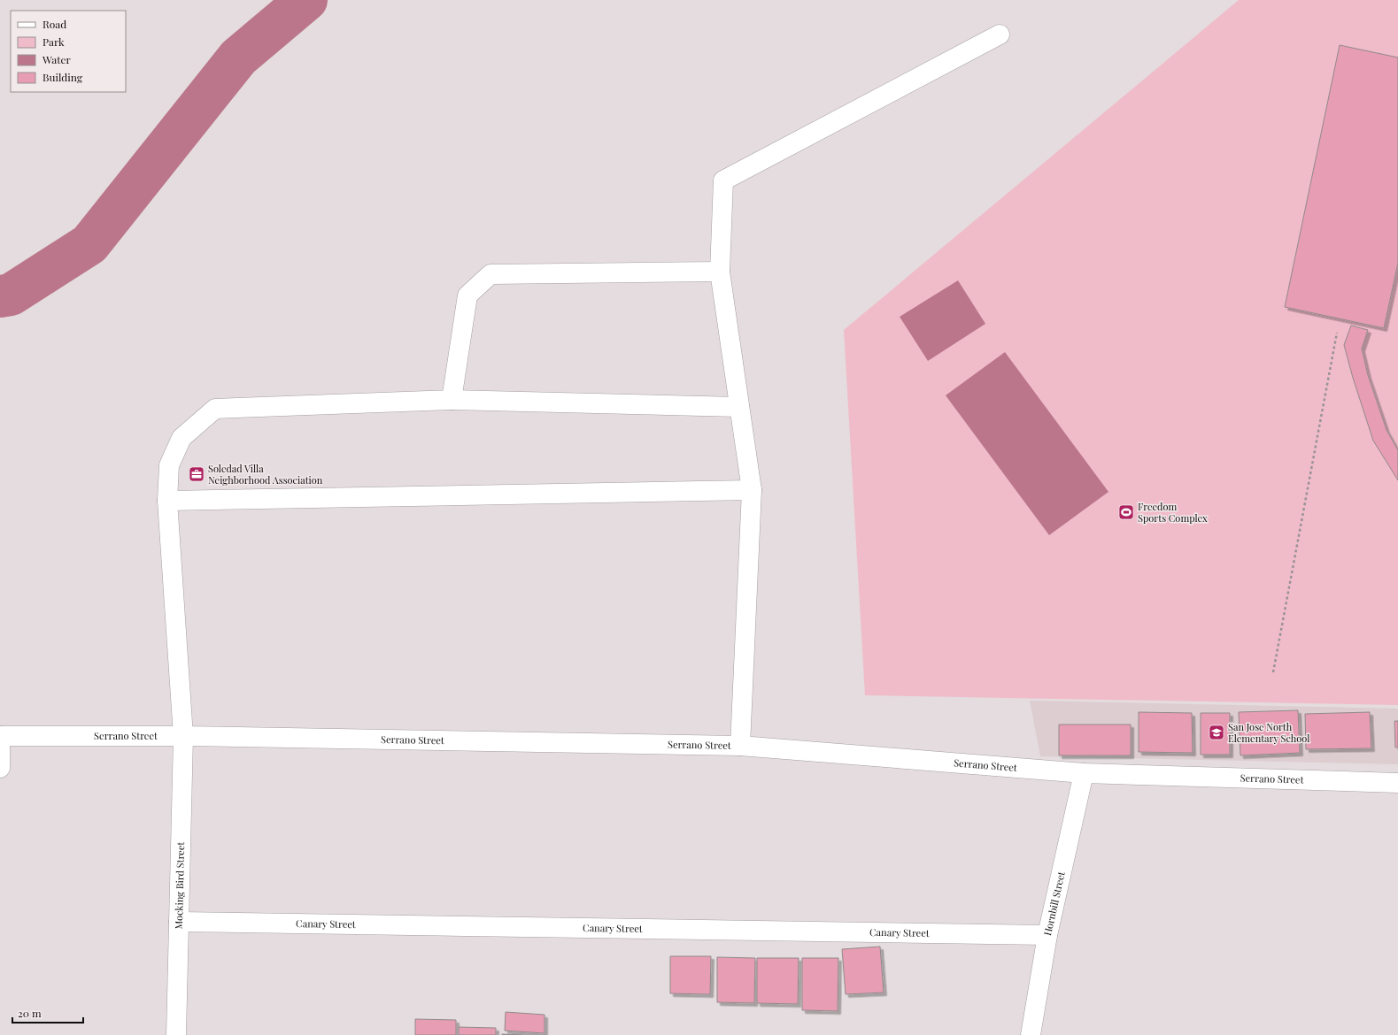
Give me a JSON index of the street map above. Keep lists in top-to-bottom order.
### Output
{
  "streets": {
    "street": [
      "Serrano Street",
      "Mocking Bird Street",
      "Hornbill Street",
      "Canary Street"
    ]
  },
  "crossings": [
    ["Serrano Street", "Mocking Bird Street"],
    ["Serrano Street", "Hornbill Street"],
    ["Mocking Bird Street", "Canary Street"],
    ["Hornbill Street", "Canary Street"]
  ],
  "places": {
    "office": ["Soledad Villa Neighborhood Association"],
    "sports": ["Freedom Sports Complex"],
    "school or university": ["San Jose North Elementary School"]
  },
  "legend": [
    "Road",
    "Park",
    "Water",
    "Building"
  ],
  "scale_bar": "20 m"
}
